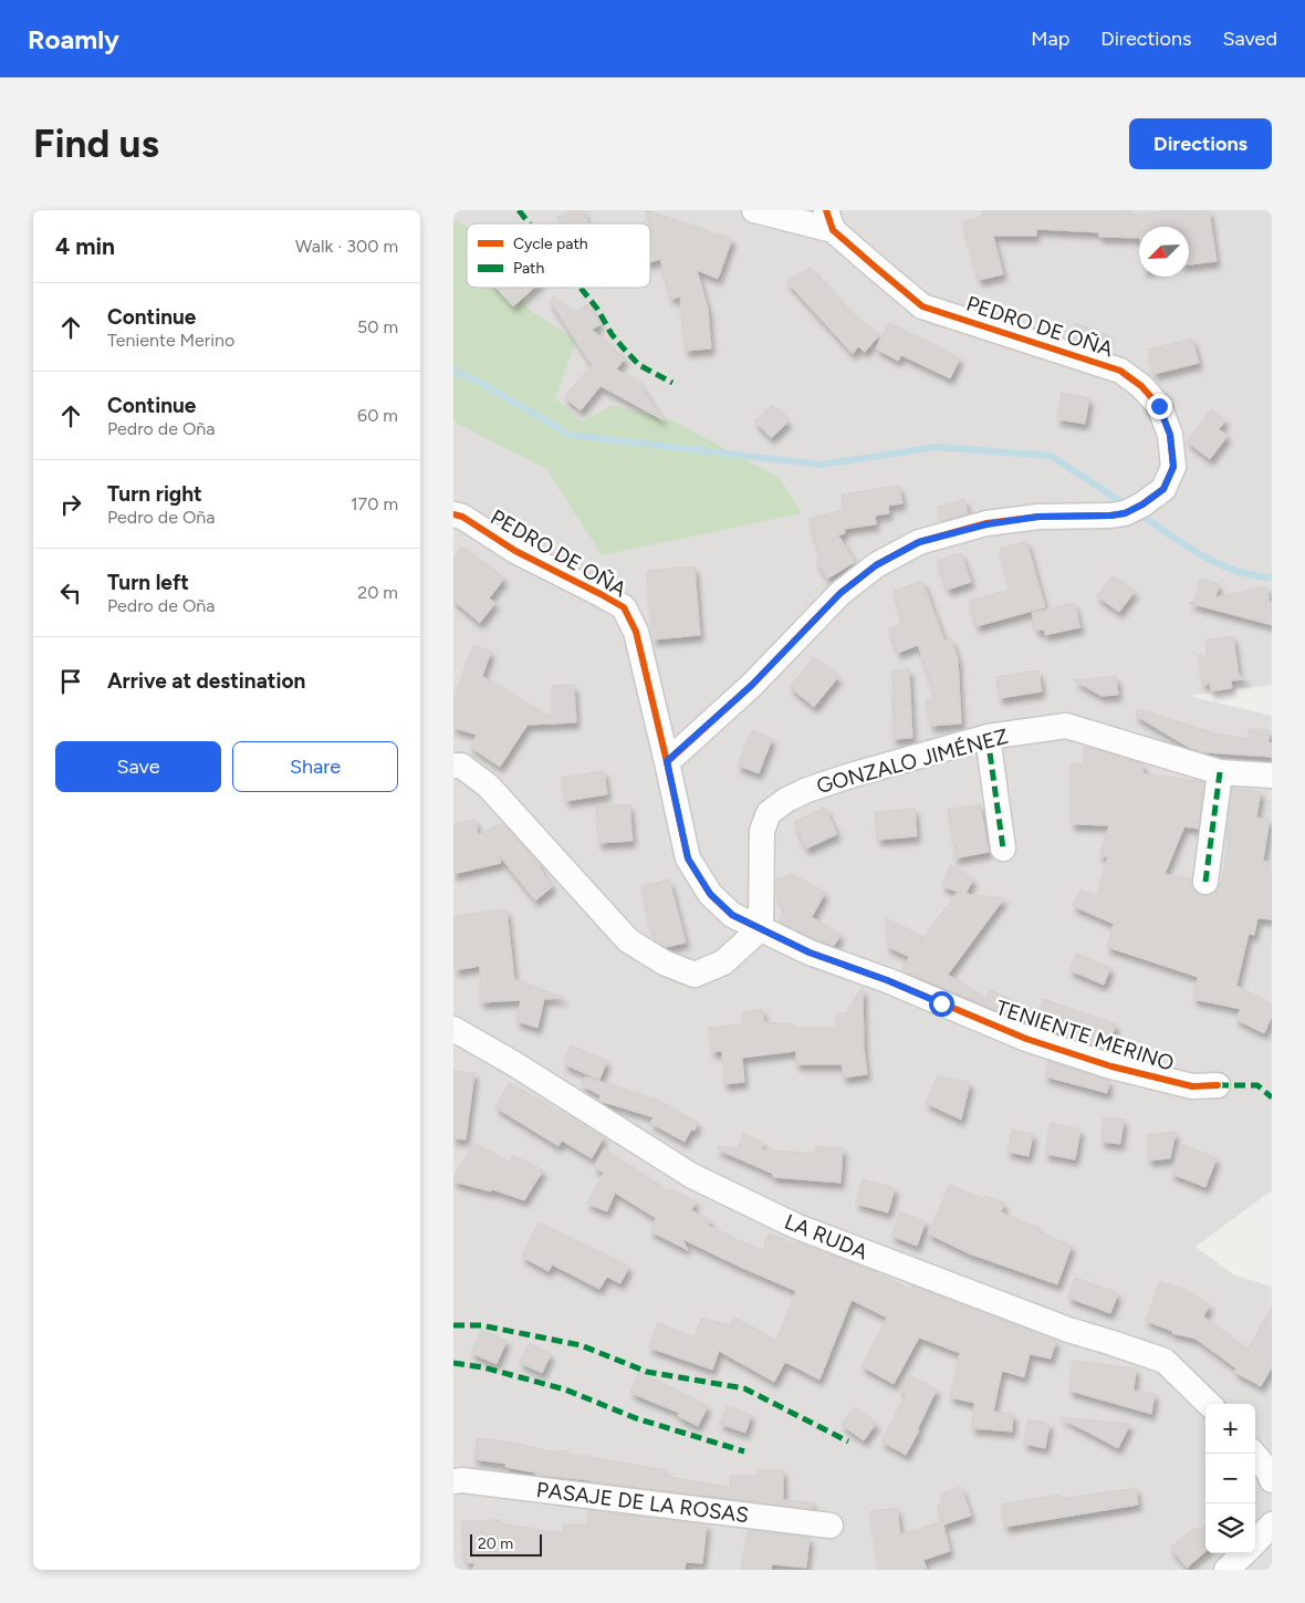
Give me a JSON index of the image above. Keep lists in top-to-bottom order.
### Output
{
  "streets": {
    "street": [
      "PEDRO DE OÑA",
      "GONZALO JIMÉNEZ",
      "TENIENTE MERINO",
      "LA RUDA",
      "PASAJE DE LA ROSAS"
    ]
  },
  "crossings": [
    ["PEDRO DE OÑA", "GONZALO JIMÉNEZ"],
    ["PEDRO DE OÑA", "TENIENTE MERINO"],
    ["GONZALO JIMÉNEZ", "TENIENTE MERINO"]
  ],
  "legend": ["Cycle path", "Path"],
  "scale_bar": "20 m",
  "north": "bottom left",
  "page": {
    "header": "Roamly",
    "nav": ["Map", "Directions", "Saved"],
    "buttons": [
      "Directions",
      ["Save", "Share"]
    ],
    "title": "Find us",
    "heading": ["4 min", "Walk · 300 m"],
    "list": [
      ["Continue", "Teniente Merino", "50 m"],
      ["Continue", "Pedro de Oña", "60 m"],
      ["Turn right", "Pedro de Oña", "170 m"],
      ["Turn left", "Pedro de Oña", "20 m"],
      "Arrive at destination"
    ],
    "map_buttons": ["+", "−"],
    "scale": "20 m"
  }
}
